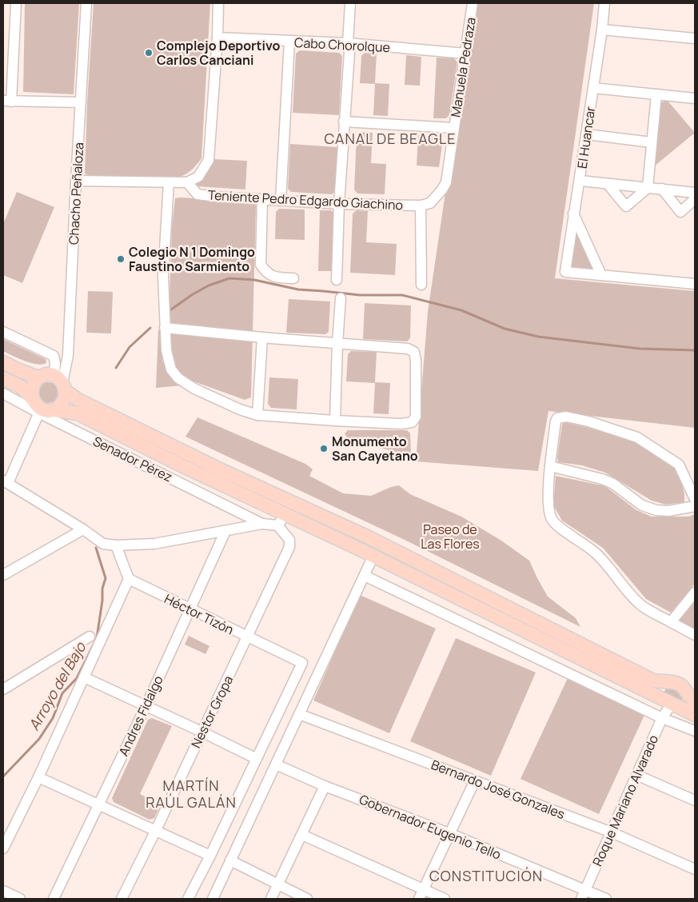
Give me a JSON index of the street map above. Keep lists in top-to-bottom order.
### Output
{
  "streets": {
    "street": [
      "Cabo Chorolque",
      "Manuela Pedraza",
      "El Huancar",
      "Chacho Peñaloza",
      "Teniente Pedro Edgardo Giachino",
      "Senador Pérez",
      "Héctor Tizón",
      "Nestor Gropa",
      "Andres Fidalgo",
      "Bernardo José Gonzales",
      "Roque Mariano Alvarado",
      "Gobernador Eugenio Tello"
    ]
  },
  "crossings": [
    ["Cabo Chorolque", "Manuela Pedraza"],
    ["Manuela Pedraza", "Teniente Pedro Edgardo Giachino"],
    ["Chacho Peñaloza", "Senador Pérez"],
    ["Héctor Tizón", "Nestor Gropa"],
    ["Héctor Tizón", "Andres Fidalgo"],
    ["Bernardo José Gonzales", "Roque Mariano Alvarado"],
    ["Roque Mariano Alvarado", "Gobernador Eugenio Tello"]
  ],
  "districts": ["CANAL DE BEAGLE", "MARTÍN RAÚL GALÁN", "CONSTITUCIÓN"],
  "water": ["Arroyo del Bajo"],
  "parks": ["Paseo de Las Flores"],
  "places": ["Complejo Deportivo Carlos Canciani", "Colegio N 1 Domingo Faustino Sarmiento", "Monumento San Cayetano"]
}
